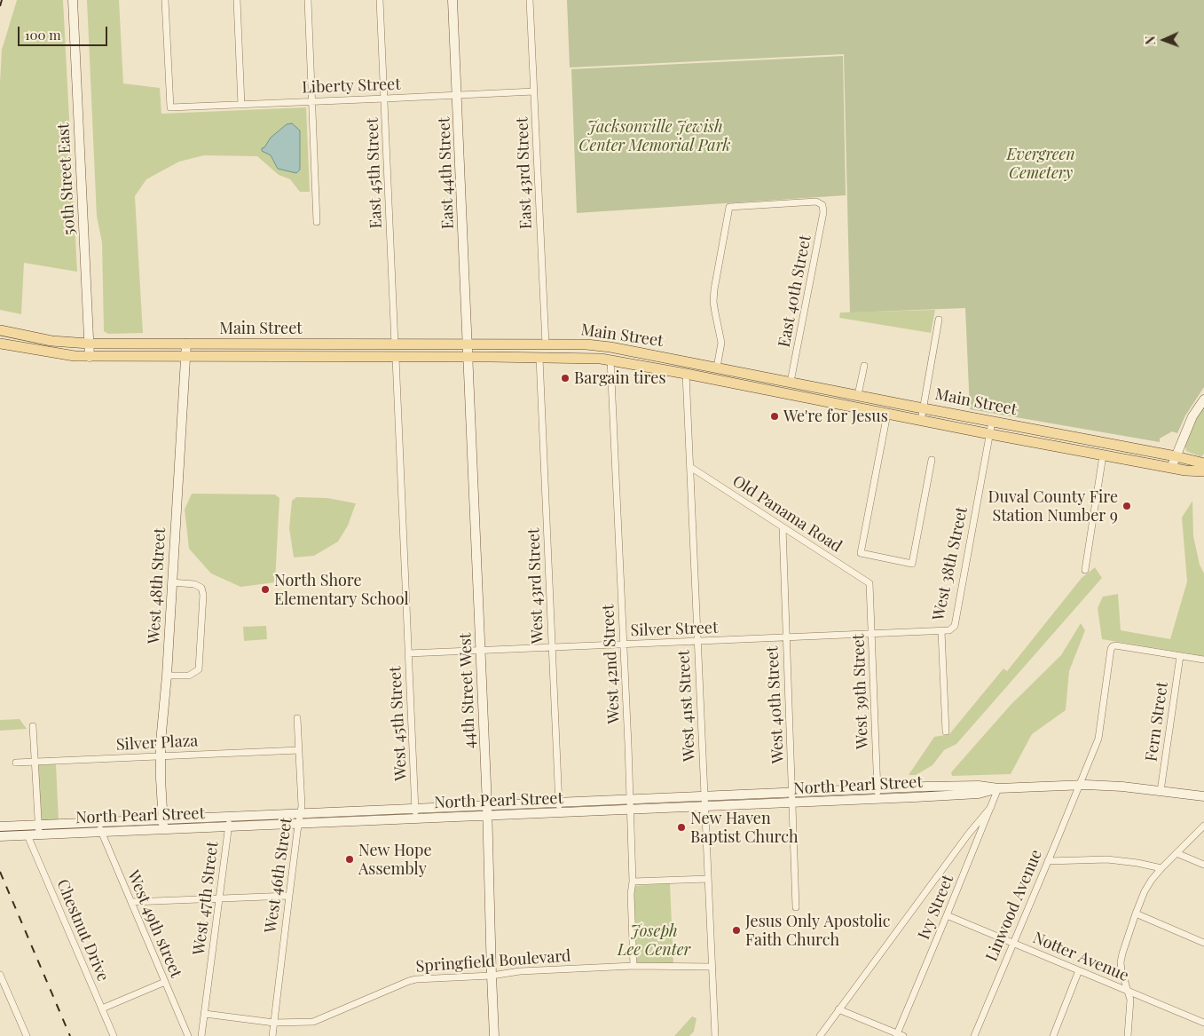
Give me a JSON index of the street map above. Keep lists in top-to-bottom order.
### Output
{
  "streets": {
    "main road": ["Main Street"],
    "street": [
      "Liberty Street",
      "East 45th Street",
      "East 44th Street",
      "East 43rd Street",
      "50th Street East",
      "East 40th Street",
      "Old Panama Road",
      "West 38th Street",
      "West 48th Street",
      "West 43rd Street",
      "Silver Street",
      "West 42nd Street",
      "44th Street West",
      "West 39th Street",
      "West 40th Street",
      "West 41st Street",
      "Fern Street",
      "West 45th Street",
      "Silver Plaza",
      "North Pearl Street",
      "West 46th Street",
      "West 47th Street",
      "Linwood Avenue",
      "Ivy Street",
      "West 49th street",
      "Chestnut Drive",
      "Notter Avenue",
      "Springfield Boulevard"
    ]
  },
  "crossings": [
    ["Liberty Street", "East 45th Street"],
    ["Liberty Street", "East 44th Street"],
    ["Liberty Street", "East 43rd Street"],
    ["East 45th Street", "Main Street"],
    ["East 44th Street", "Main Street"],
    ["East 44th Street", "44th Street West"],
    ["East 43rd Street", "Main Street"],
    ["50th Street East", "Main Street"],
    ["East 40th Street", "Main Street"],
    ["Main Street", "West 38th Street"],
    ["Main Street", "West 48th Street"],
    ["Main Street", "West 43rd Street"],
    ["Main Street", "West 42nd Street"],
    ["Main Street", "44th Street West"],
    ["Main Street", "West 41st Street"],
    ["Main Street", "West 45th Street"],
    ["Old Panama Road", "West 39th Street"],
    ["Old Panama Road", "West 40th Street"],
    ["Old Panama Road", "West 41st Street"],
    ["West 38th Street", "Silver Street"],
    ["West 48th Street", "Silver Plaza"],
    ["West 48th Street", "North Pearl Street"],
    ["West 43rd Street", "Silver Street"],
    ["West 43rd Street", "North Pearl Street"],
    ["Silver Street", "West 42nd Street"],
    ["Silver Street", "44th Street West"],
    ["Silver Street", "West 39th Street"],
    ["Silver Street", "West 40th Street"],
    ["Silver Street", "West 41st Street"],
    ["Silver Street", "West 45th Street"],
    ["West 42nd Street", "North Pearl Street"],
    ["West 42nd Street", "Springfield Boulevard"],
    ["44th Street West", "North Pearl Street"],
    ["44th Street West", "Springfield Boulevard"],
    ["West 39th Street", "North Pearl Street"],
    ["West 40th Street", "North Pearl Street"],
    ["West 41st Street", "North Pearl Street"],
    ["West 41st Street", "Springfield Boulevard"],
    ["Fern Street", "North Pearl Street"],
    ["Fern Street", "Linwood Avenue"],
    ["West 45th Street", "North Pearl Street"],
    ["Silver Plaza", "West 46th Street"],
    ["North Pearl Street", "West 46th Street"],
    ["North Pearl Street", "West 47th Street"],
    ["North Pearl Street", "Linwood Avenue"],
    ["North Pearl Street", "Ivy Street"],
    ["North Pearl Street", "West 49th street"],
    ["North Pearl Street", "Chestnut Drive"],
    ["West 46th Street", "Springfield Boulevard"],
    ["West 47th Street", "Springfield Boulevard"],
    ["Linwood Avenue", "Notter Avenue"],
    ["Ivy Street", "Notter Avenue"]
  ],
  "parks": ["Jacksonville Jewish Center Memorial Park", "Evergreen Cemetery", "Joseph Lee Center"],
  "places": [
    "Bargain tires",
    "We're for Jesus",
    "Duval County Fire Station Number 9",
    "North Shore Elementary School",
    "New Haven Baptist Church",
    "New Hope Assembly",
    "Jesus Only Apostolic Faith Church"
  ],
  "scale_bar": "100 m",
  "north": "left"
}
